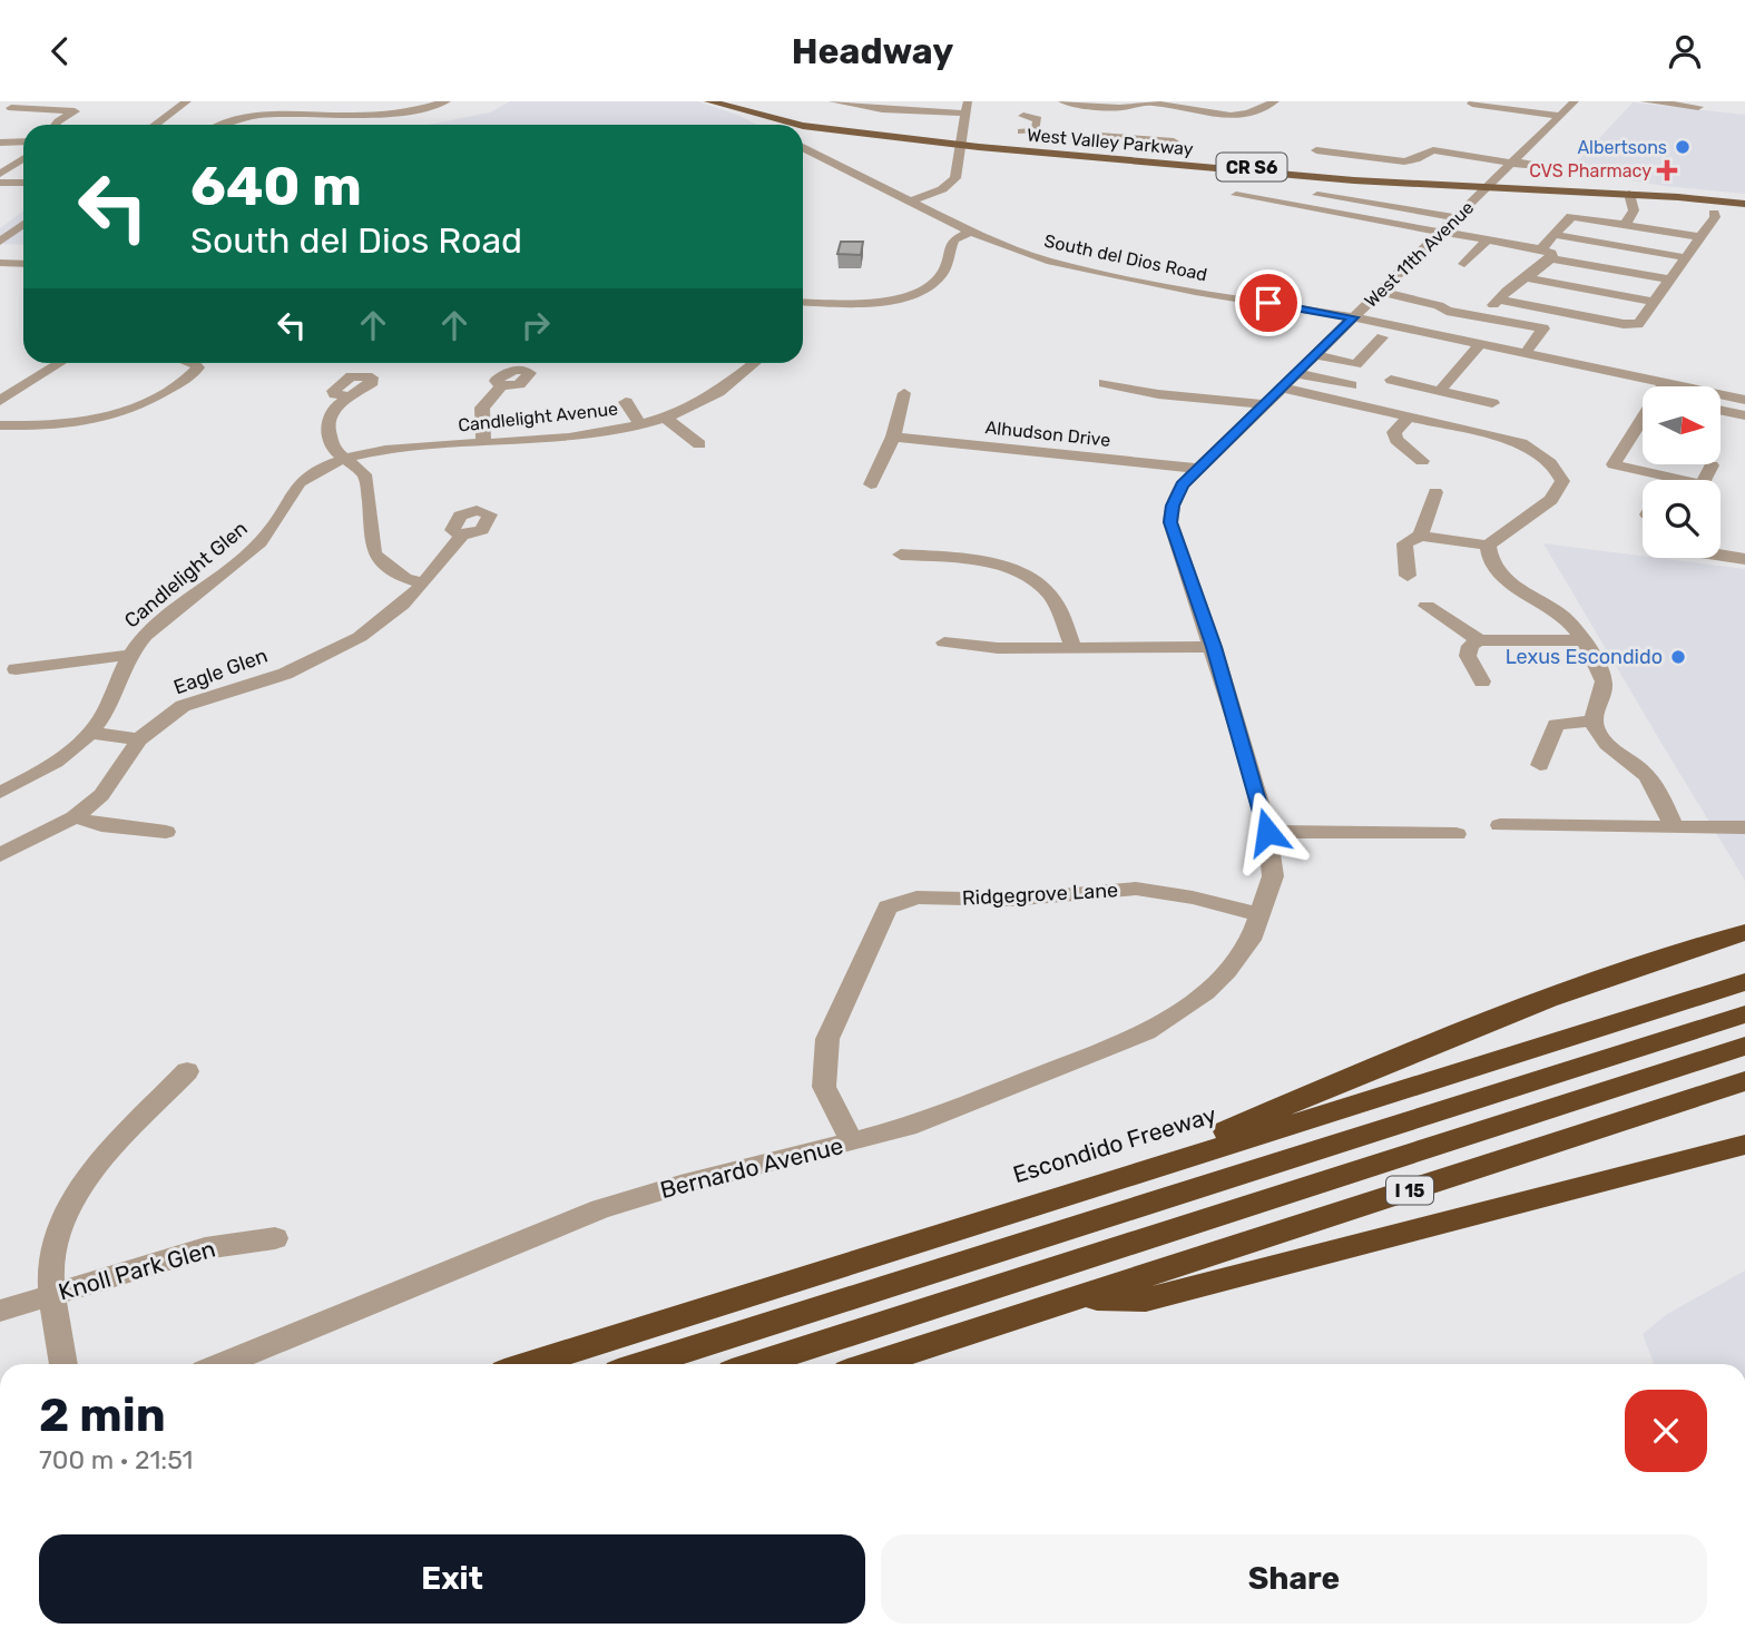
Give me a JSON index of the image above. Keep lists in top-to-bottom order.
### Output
{
  "streets": {
    "highway": ["Escondido Freeway", "I 15"],
    "main road": ["West Valley Parkway", "CR S6"],
    "street": [
      "West 11th Avenue",
      "South del Dios Road",
      "Candlelight Avenue",
      "Alhudson Drive",
      "Candlelight Glen",
      "Eagle Glen",
      "Ridgegrove Lane",
      "Bernardo Avenue",
      "Knoll Park Glen"
    ]
  },
  "crossings": [
    ["West Valley Parkway", "West 11th Avenue"],
    ["West 11th Avenue", "South del Dios Road"],
    ["West 11th Avenue", "Alhudson Drive"],
    ["West 11th Avenue", "Ridgegrove Lane"],
    ["West 11th Avenue", "Bernardo Avenue"],
    ["Candlelight Avenue", "Candlelight Glen"],
    ["Ridgegrove Lane", "Bernardo Avenue"]
  ],
  "places": {
    "other": ["Albertsons", "Lexus Escondido"],
    "health": ["CVS Pharmacy"]
  },
  "north": "right",
  "page": {
    "header": "Headway",
    "turn": ["640 m", "South del Dios Road"],
    "heading": ["2 min", "700 m · 21:51"],
    "buttons": ["Exit", "Share"]
  }
}
